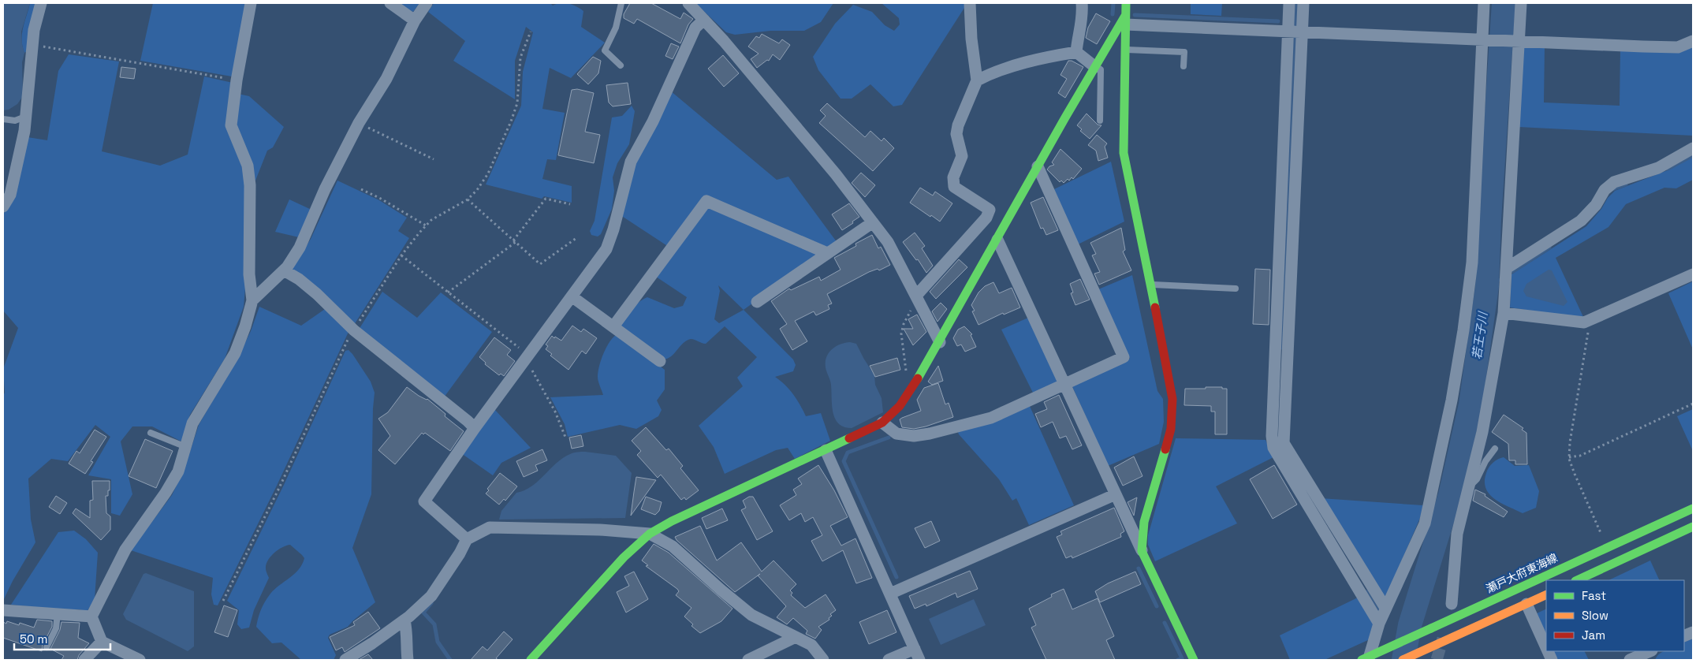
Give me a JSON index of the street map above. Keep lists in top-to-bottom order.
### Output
{
  "streets": {
    "street": ["瀬戸大府東海線"]
  },
  "water": ["若王子川"],
  "legend": ["Fast", "Slow", "Jam"],
  "scale_bar": "50 m"
}
